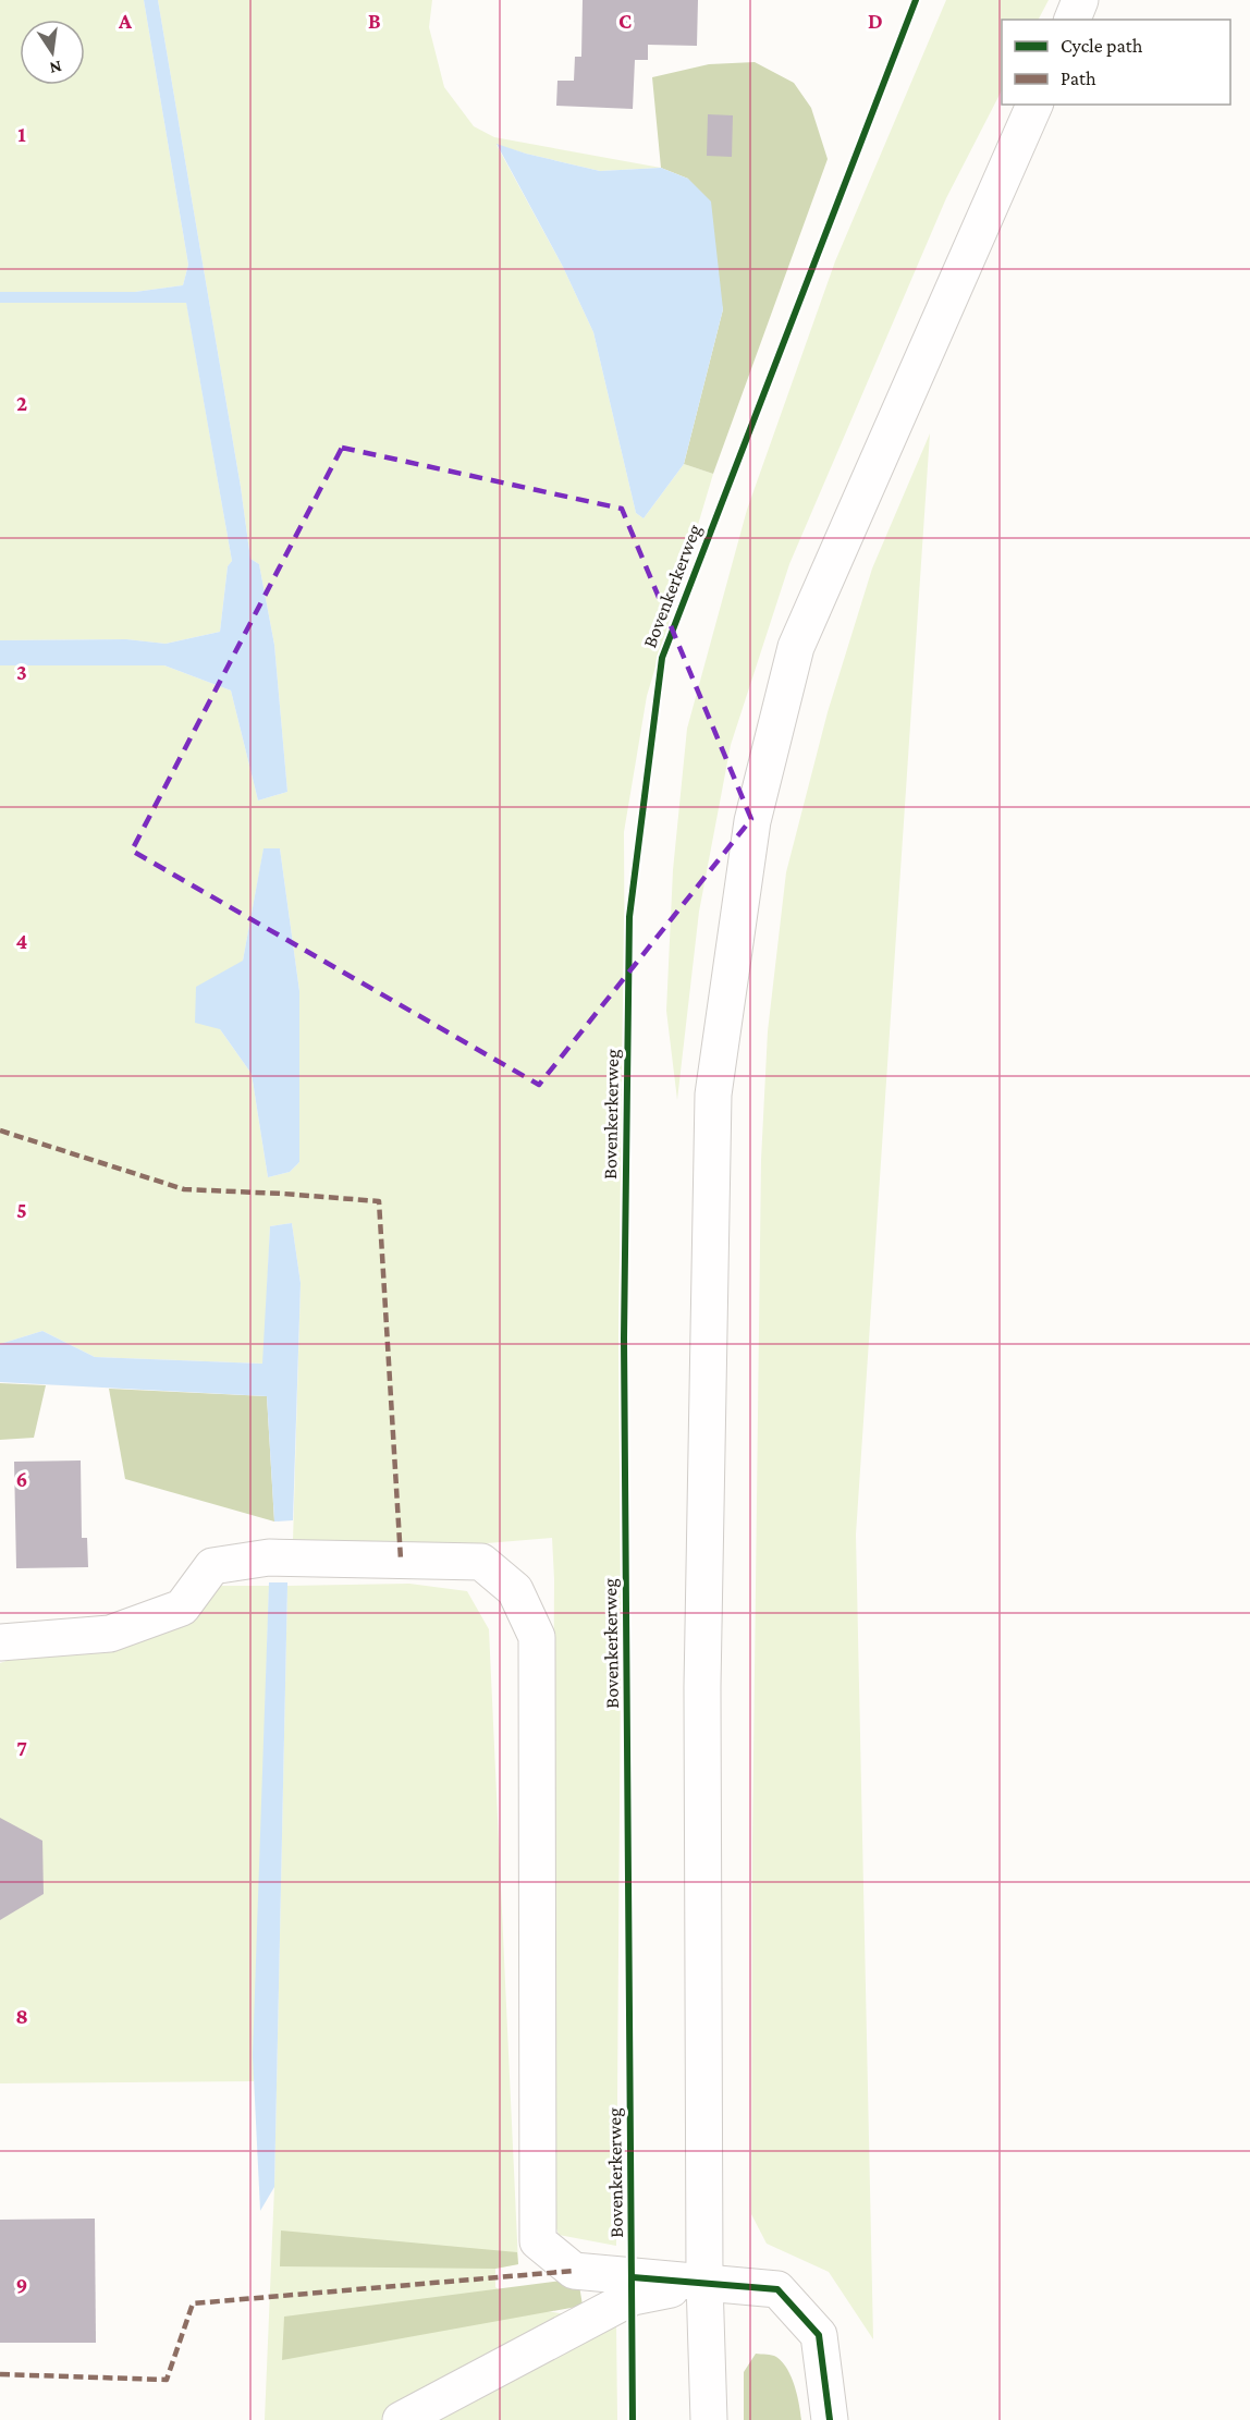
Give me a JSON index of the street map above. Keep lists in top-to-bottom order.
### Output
{
  "streets": {
    "cycle path": ["Bovenkerkerweg"]
  },
  "legend": ["Cycle path", "Path"],
  "north": "bottom",
  "grid": {
    "columns": [
      "A",
      "B",
      "C",
      "D"
    ],
    "rows": [
      "1",
      "2",
      "3",
      "4",
      "5",
      "6",
      "7",
      "8",
      "9"
    ]
  }
}
